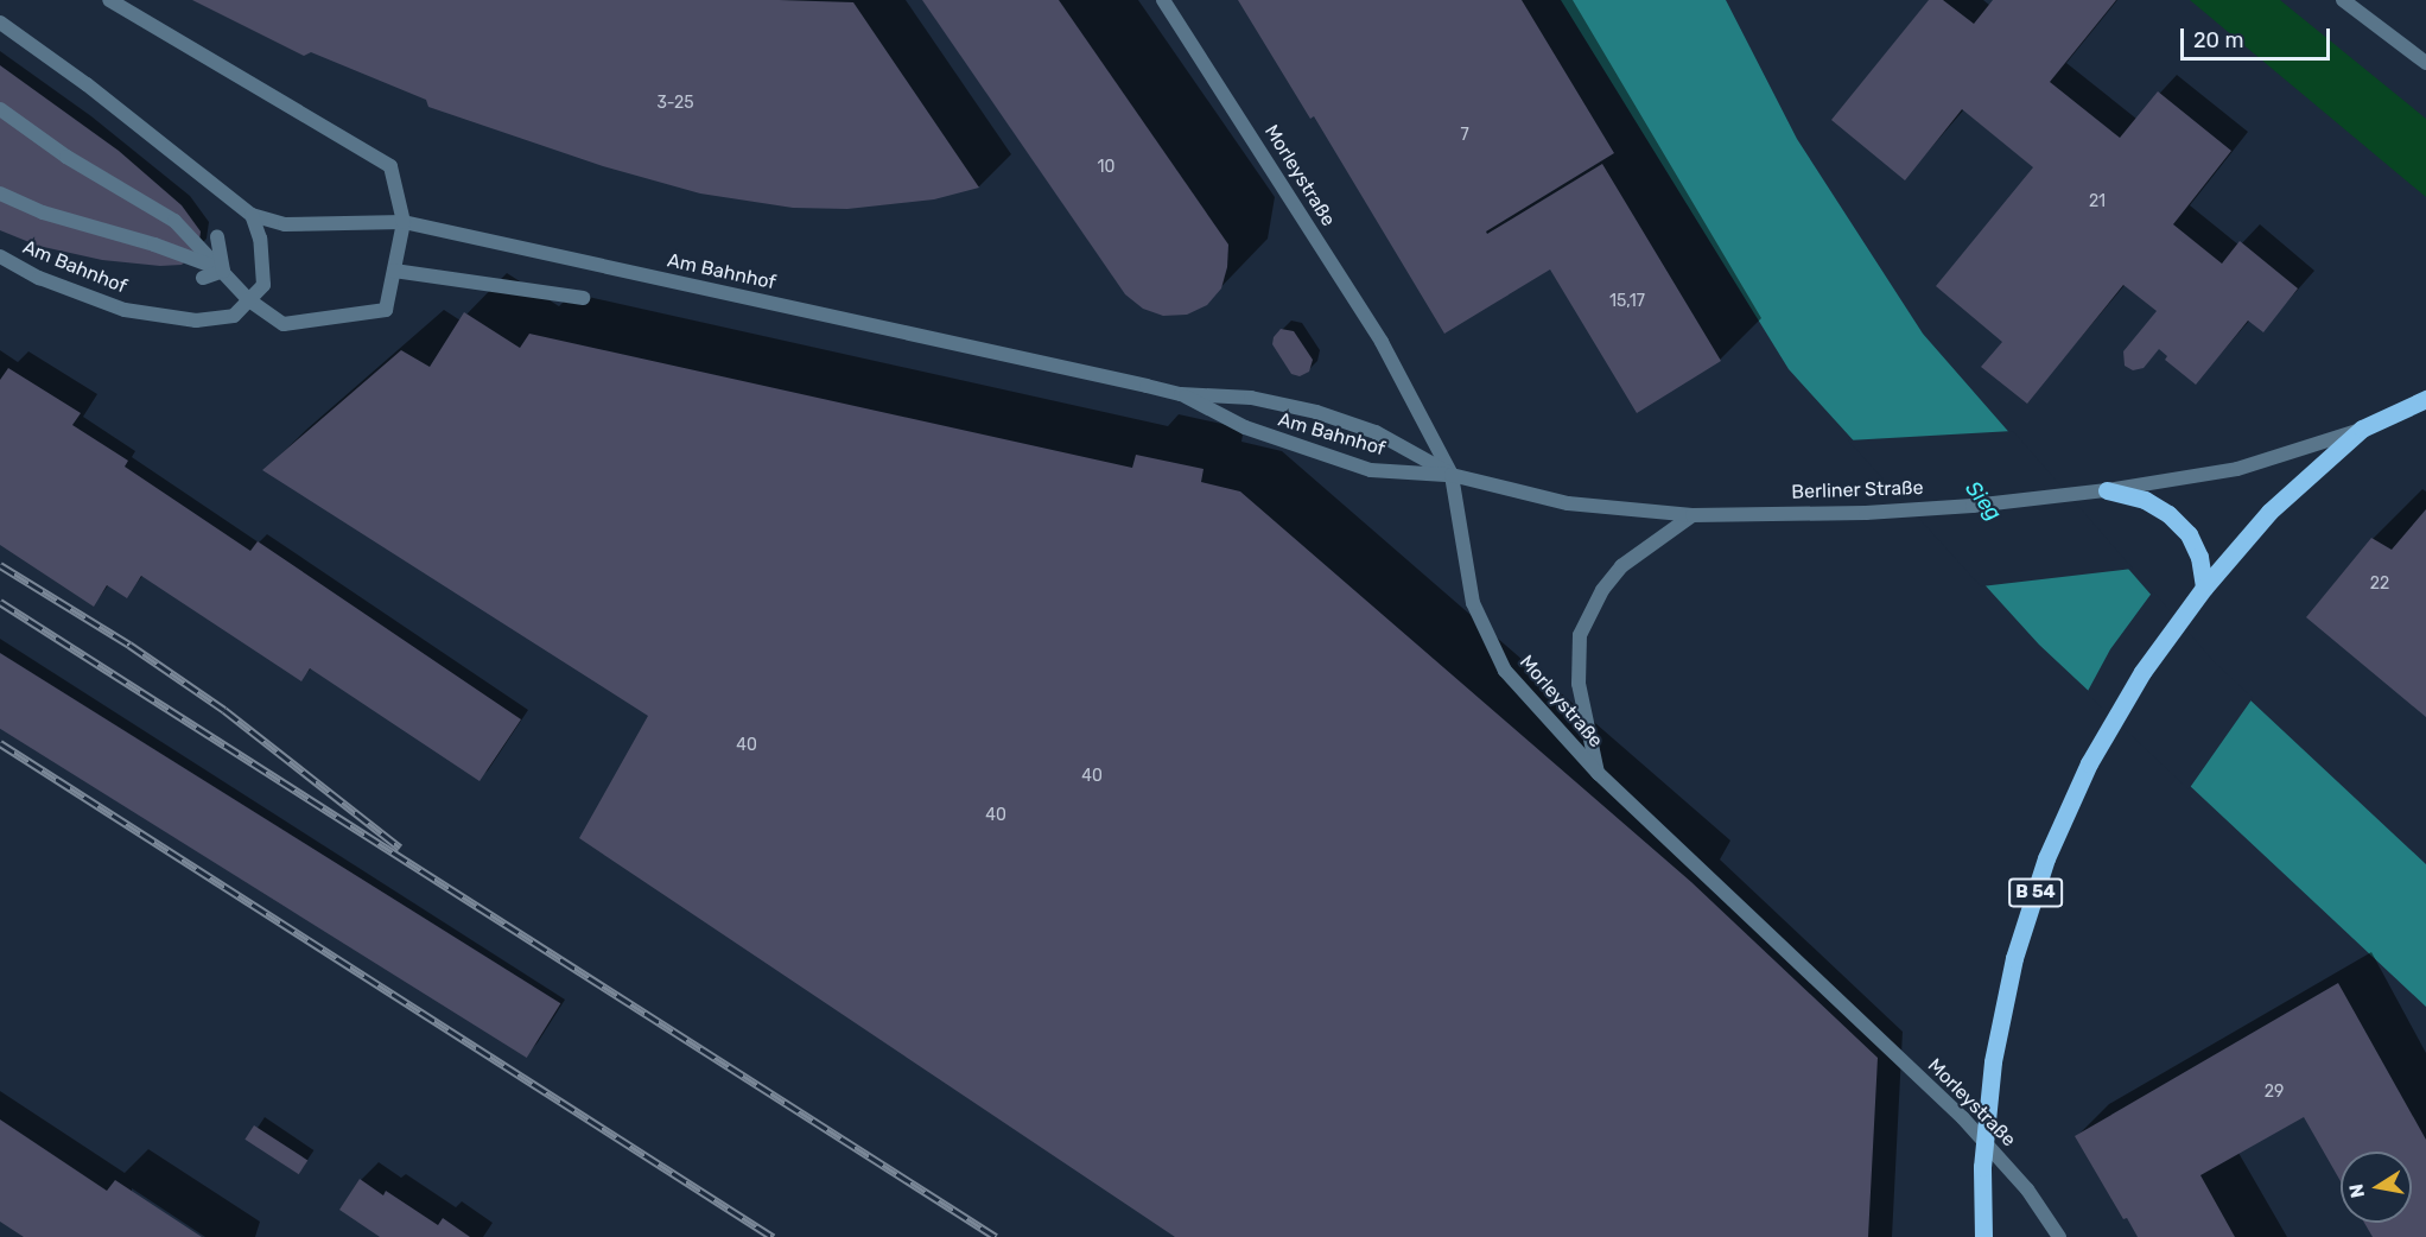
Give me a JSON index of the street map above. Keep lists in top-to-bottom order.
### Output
{
  "streets": {
    "main road": ["Berliner Straße", "B 54"],
    "street": ["Morleystraße", "Am Bahnhof"]
  },
  "crossings": [
    ["Morleystraße", "Am Bahnhof"],
    ["Morleystraße", "Berliner Straße"],
    ["Am Bahnhof", "Berliner Straße"],
    ["Berliner Straße", "B 54"]
  ],
  "water": ["Sieg"],
  "house_numbers": [
    "3-25",
    "7",
    "10",
    "21",
    "15,17",
    "22",
    "40",
    "40",
    "40",
    "29"
  ],
  "scale_bar": "20 m",
  "north": "left"
}
